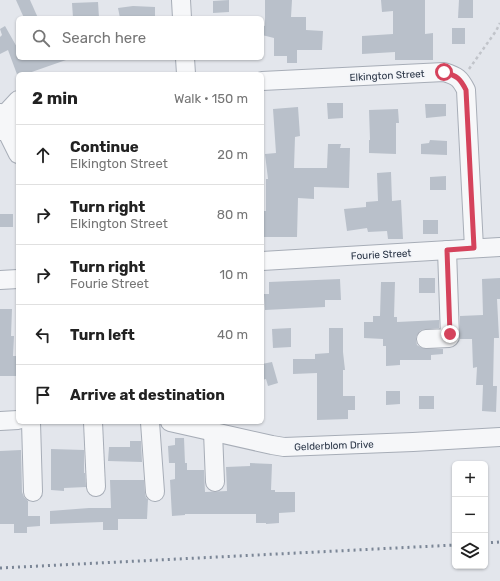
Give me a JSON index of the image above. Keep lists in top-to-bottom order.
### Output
{
  "streets": {
    "street": ["Elkington Street", "Fourie Street", "Gelderblom Drive"]
  },
  "page": {
    "search": "Search here",
    "heading": ["2 min", "Walk · 150 m"],
    "list": [
      ["Continue", "Elkington Street", "20 m"],
      ["Turn right", "Elkington Street", "80 m"],
      ["Turn right", "Fourie Street", "10 m"],
      ["Turn left", "40 m"],
      "Arrive at destination"
    ],
    "map_buttons": ["+", "−"]
  }
}
